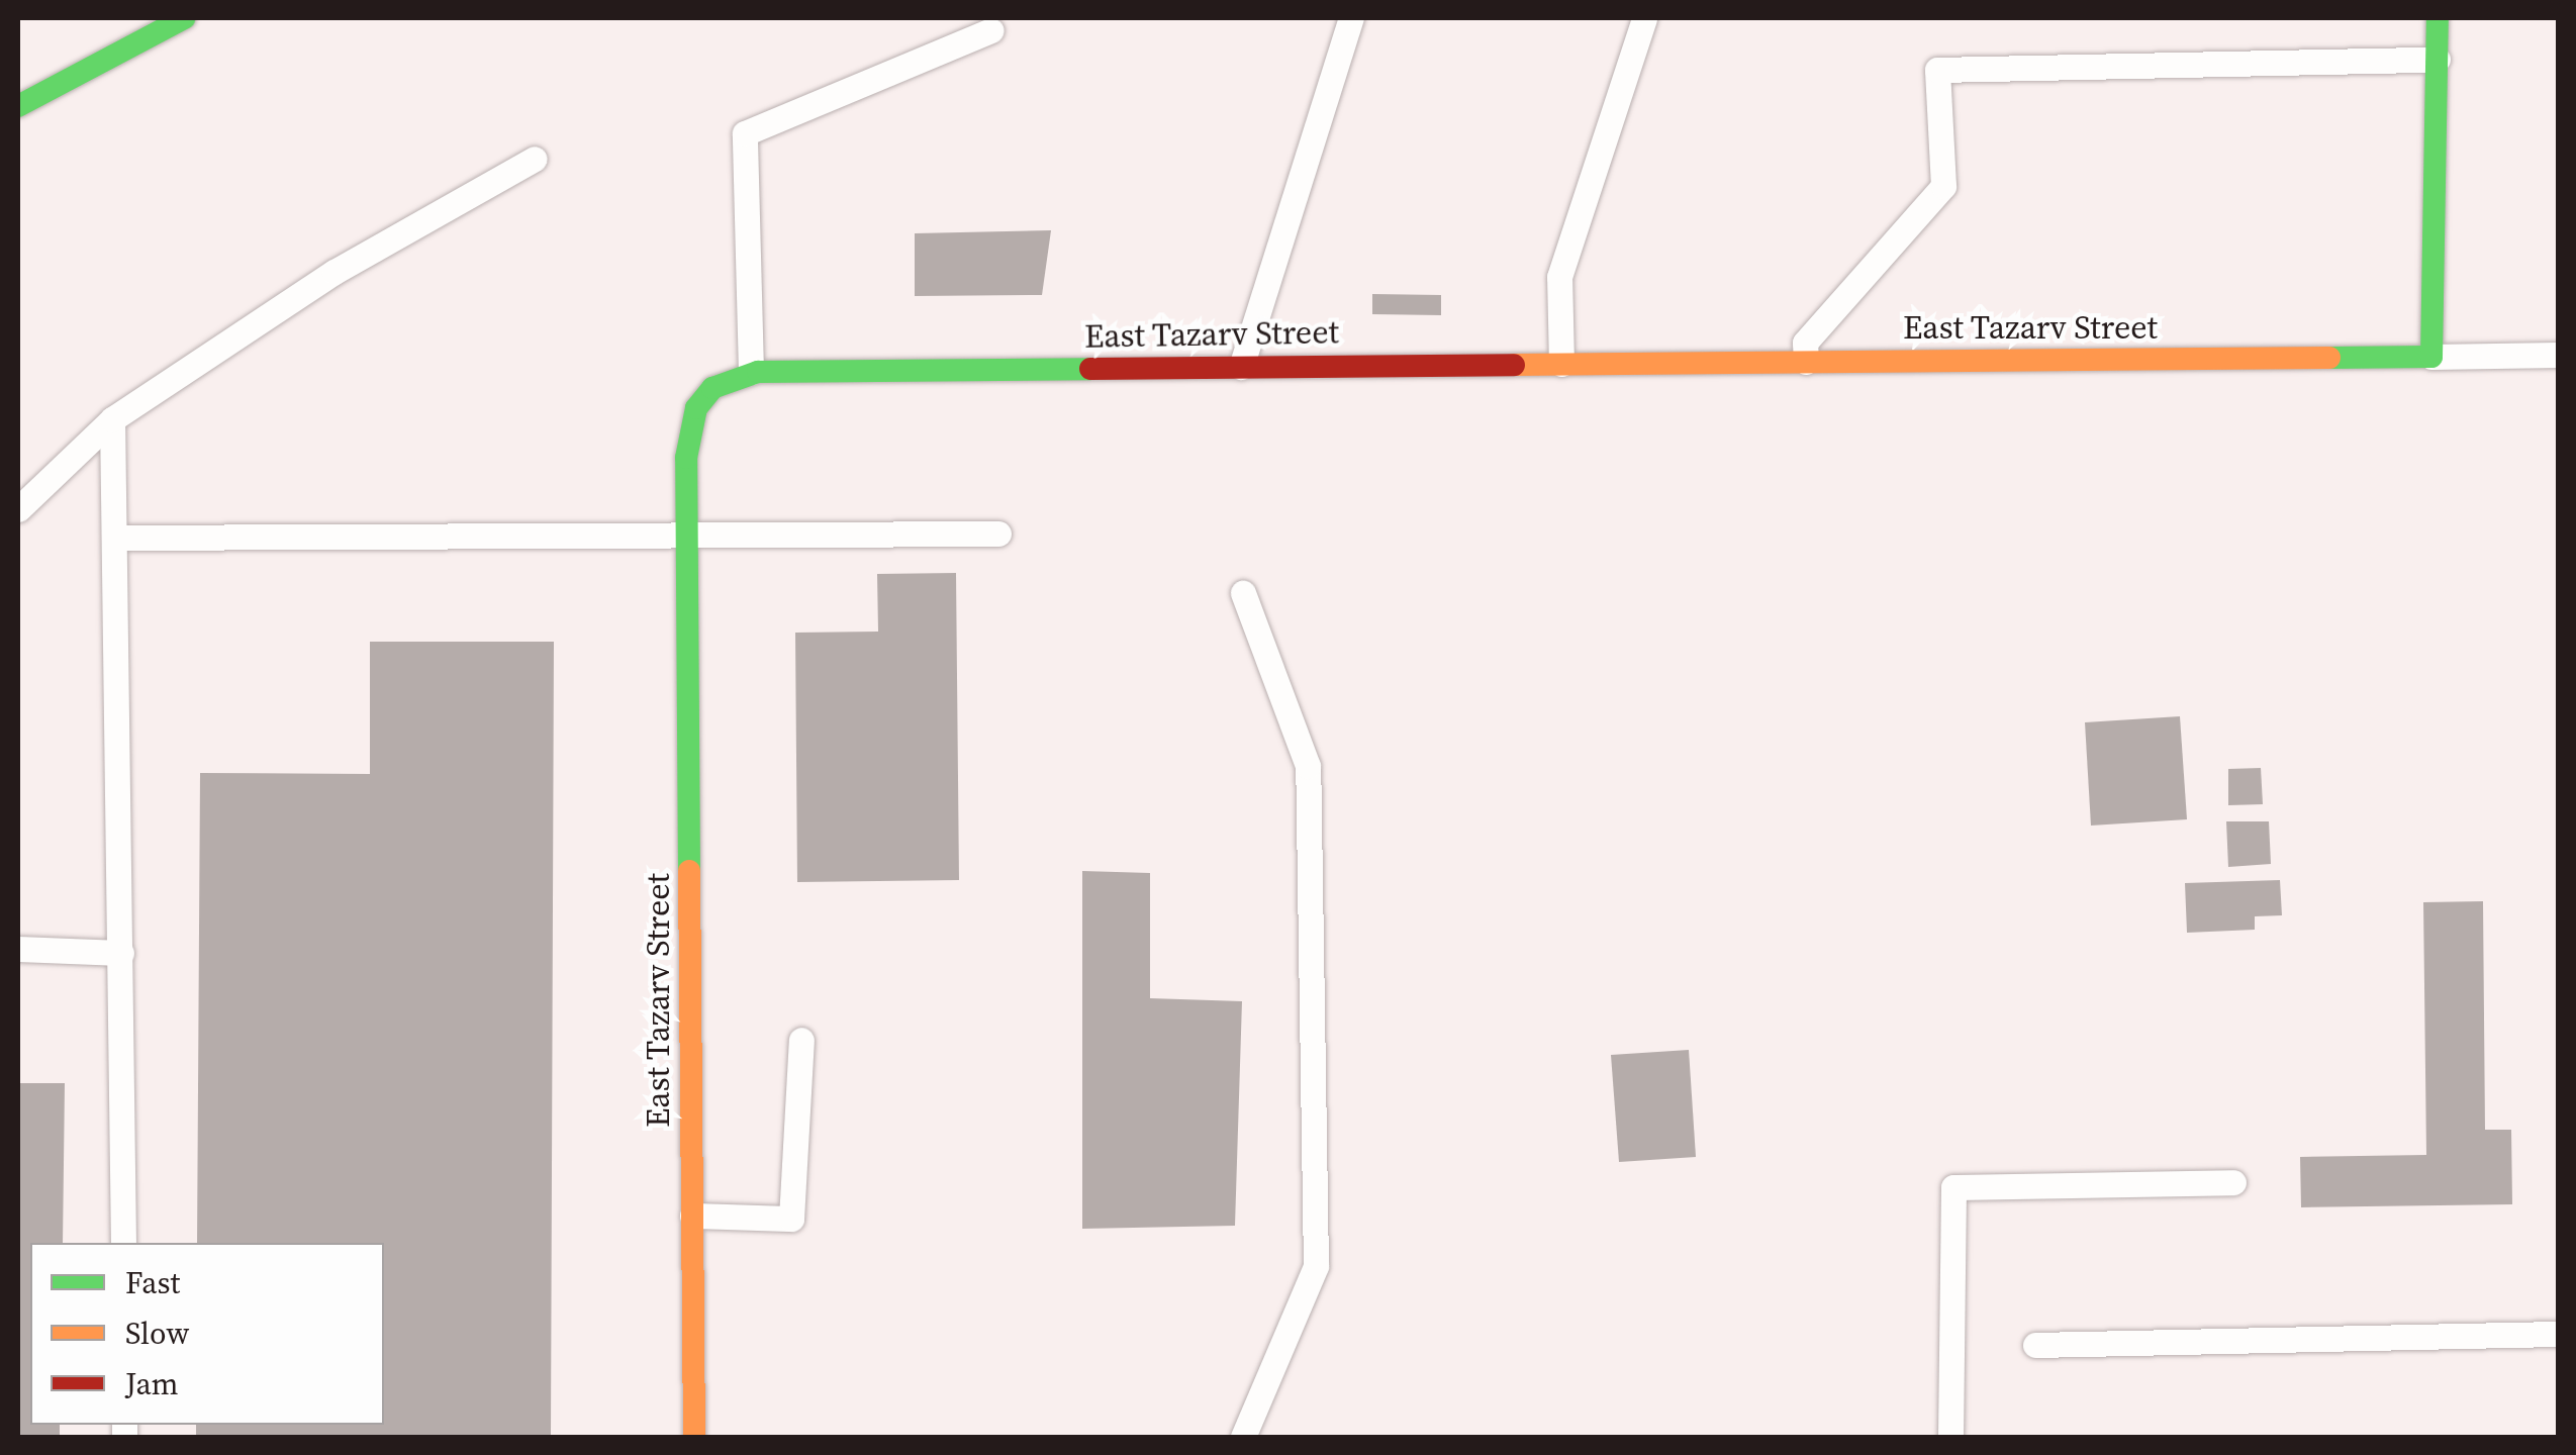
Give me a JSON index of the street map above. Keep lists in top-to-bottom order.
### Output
{
  "streets": {
    "main road": ["East Tazarv Street"]
  },
  "legend": ["Fast", "Slow", "Jam"]
}
